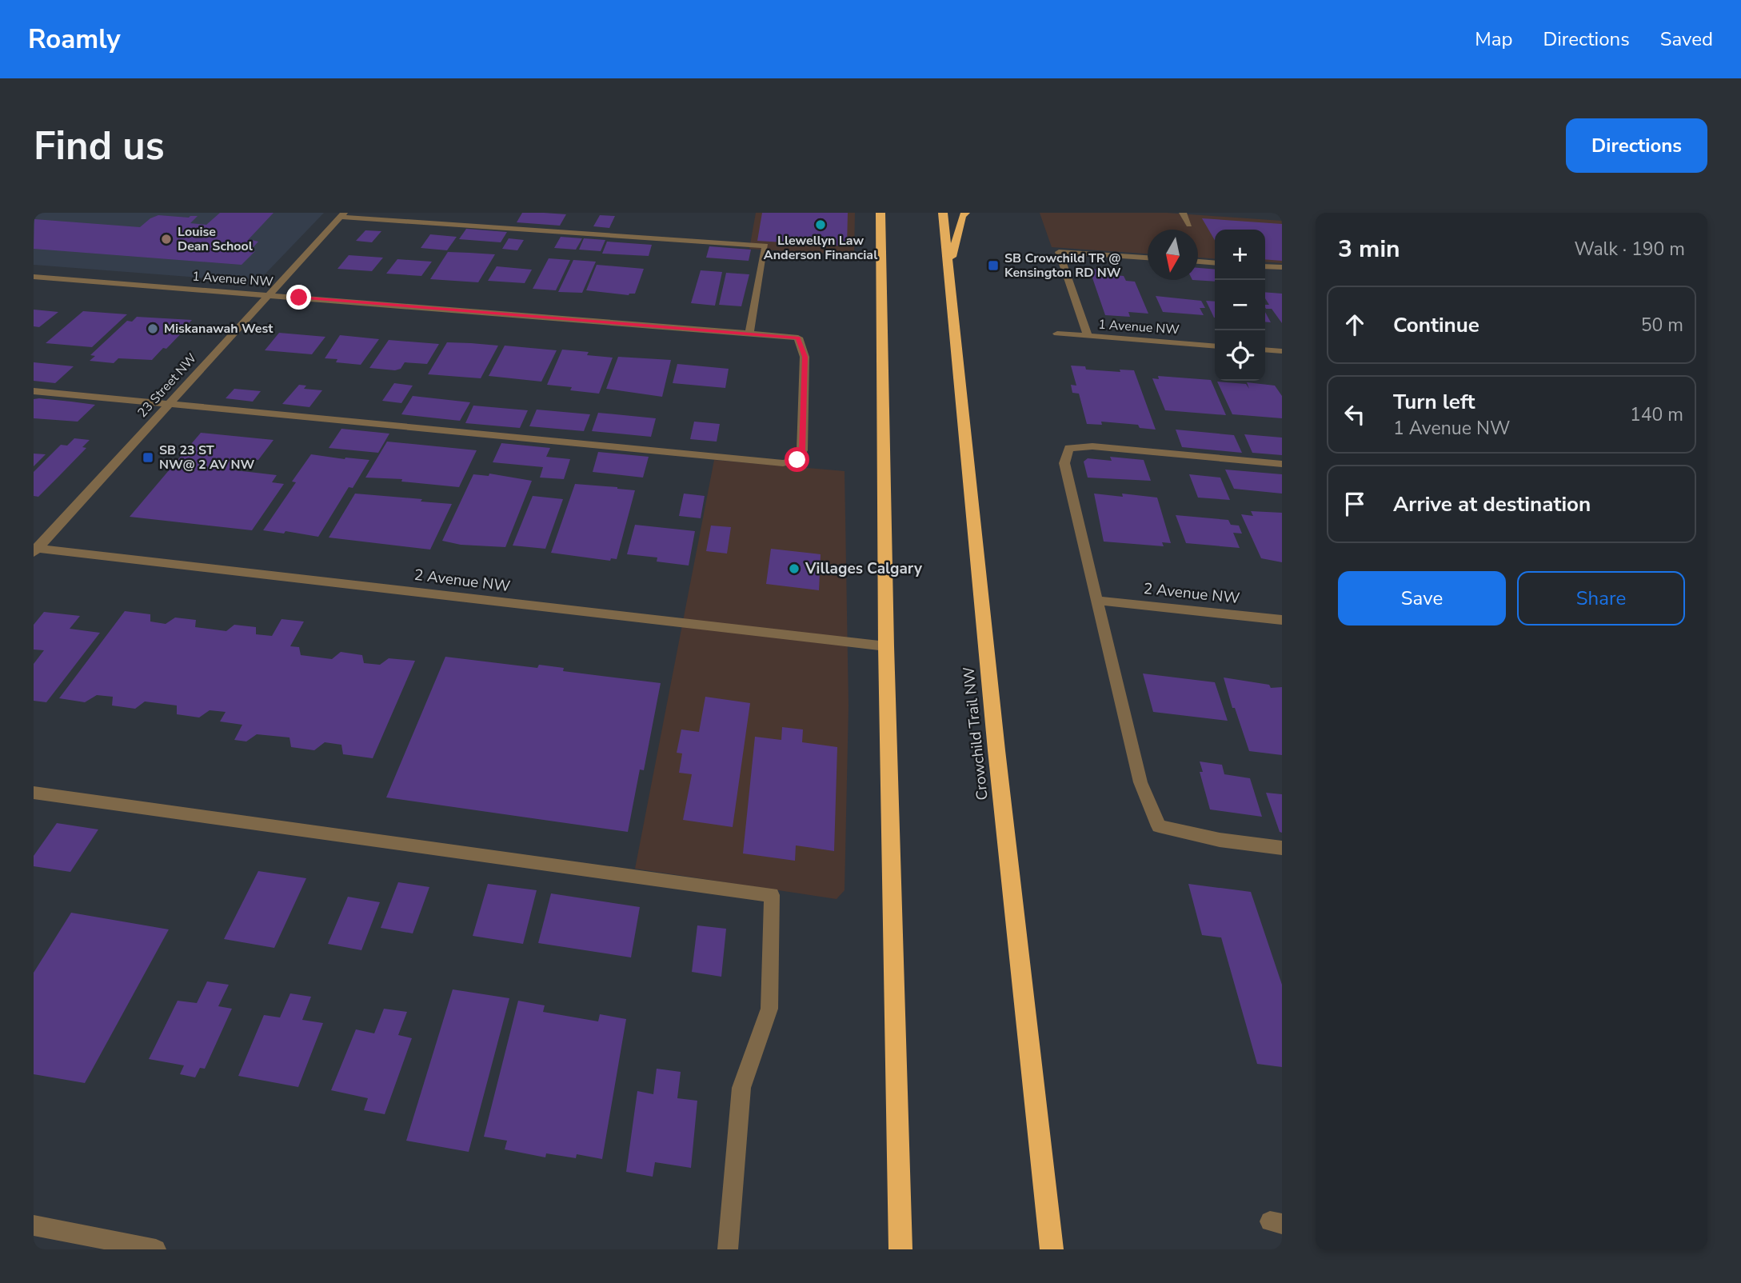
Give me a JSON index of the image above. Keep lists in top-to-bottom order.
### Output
{
  "streets": {
    "highway": ["Crowchild Trail NW"],
    "street": ["1 Avenue NW", "23 Street NW", "2 Avenue NW"]
  },
  "crossings": [
    ["1 Avenue NW", "23 Street NW"],
    ["23 Street NW", "2 Avenue NW"]
  ],
  "places": {
    "other": [
      "Llewellyn Law Anderson Financial",
      "Louise Dean School",
      "Miskanawah West",
      "Villages Calgary"
    ],
    "transit": ["SB Crowchild TR @ Kensington RD NW", "SB 23 ST NW@ 2 AV NW"]
  },
  "north": "bottom",
  "page": {
    "header": "Roamly",
    "nav": ["Map", "Directions", "Saved"],
    "buttons": [
      "Directions",
      ["Save", "Share"]
    ],
    "title": "Find us",
    "heading": ["3 min", "Walk · 190 m"],
    "map_buttons": ["+", "−"],
    "list": [
      ["Continue", "50 m"],
      ["Turn left", "1 Avenue NW", "140 m"],
      "Arrive at destination"
    ]
  }
}
